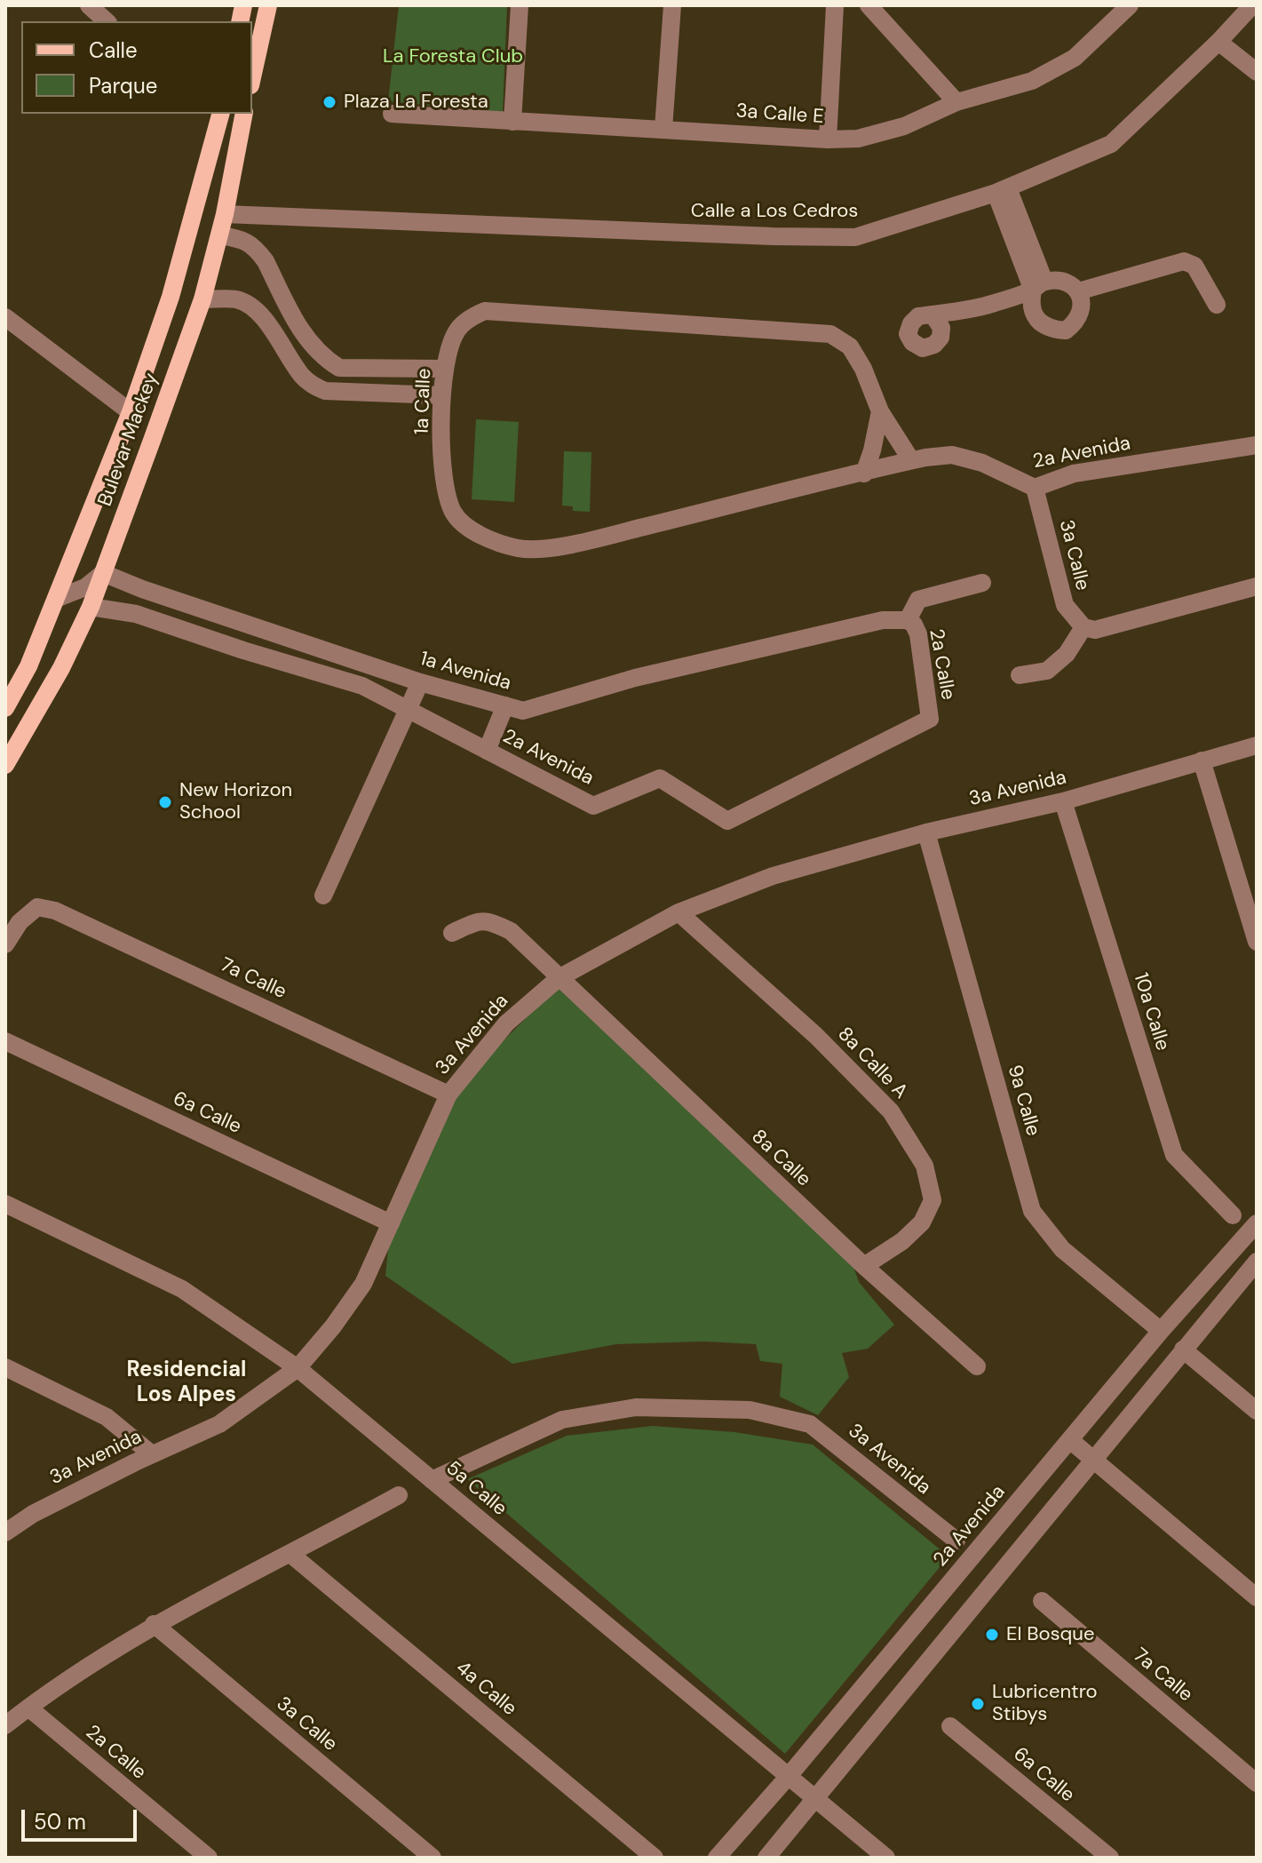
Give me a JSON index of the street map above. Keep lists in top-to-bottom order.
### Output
{
  "streets": {
    "main road": ["Bulevar Mackey"],
    "street": [
      "3a Calle E",
      "Calle a Los Cedros",
      "1a Calle",
      "2a Avenida",
      "3a Calle",
      "2a Calle",
      "1a Avenida",
      "3a Avenida",
      "7a Calle",
      "10a Calle",
      "8a Calle A",
      "9a Calle",
      "6a Calle",
      "8a Calle",
      "5a Calle",
      "4a Calle"
    ]
  },
  "crossings": [
    ["Calle a Los Cedros", "Bulevar Mackey"],
    ["1a Calle", "2a Avenida"],
    ["Bulevar Mackey", "2a Avenida"],
    ["Bulevar Mackey", "1a Avenida"],
    ["2a Avenida", "3a Calle"],
    ["2a Avenida", "2a Calle"],
    ["2a Avenida", "9a Calle"],
    ["2a Avenida", "5a Calle"],
    ["2a Calle", "1a Avenida"],
    ["3a Avenida", "7a Calle"],
    ["3a Avenida", "10a Calle"],
    ["3a Avenida", "8a Calle A"],
    ["3a Avenida", "9a Calle"],
    ["3a Avenida", "6a Calle"],
    ["3a Avenida", "8a Calle"],
    ["3a Avenida", "5a Calle"],
    ["8a Calle A", "8a Calle"]
  ],
  "districts": ["Residencial Los Alpes"],
  "parks": ["La Foresta Club"],
  "places": [
    "Plaza La Foresta",
    "New Horizon School",
    "El Bosque",
    "Lubricentro Stibys"
  ],
  "legend": ["Calle", "Parque"],
  "scale_bar": "50 m"
}
